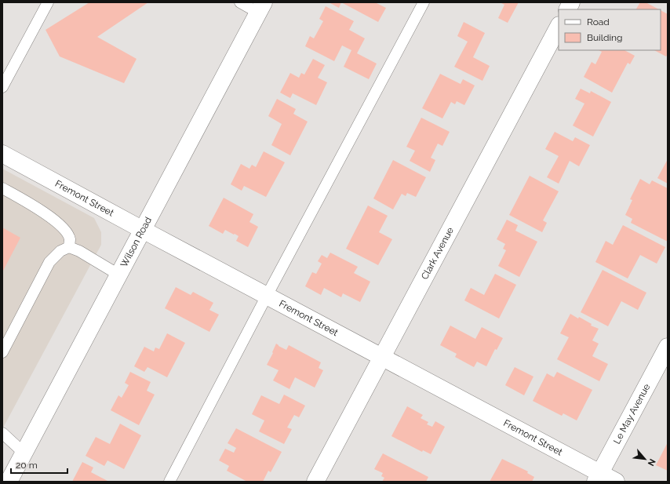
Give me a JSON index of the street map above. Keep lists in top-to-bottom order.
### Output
{
  "streets": {
    "street": [
      "Fremont Street",
      "Wilson Road",
      "Clark Avenue",
      "Le May Avenue"
    ]
  },
  "crossings": [
    ["Fremont Street", "Wilson Road"],
    ["Fremont Street", "Clark Avenue"],
    ["Fremont Street", "Le May Avenue"]
  ],
  "legend": ["Road", "Building"],
  "scale_bar": "20 m",
  "north": "bottom right"
}
